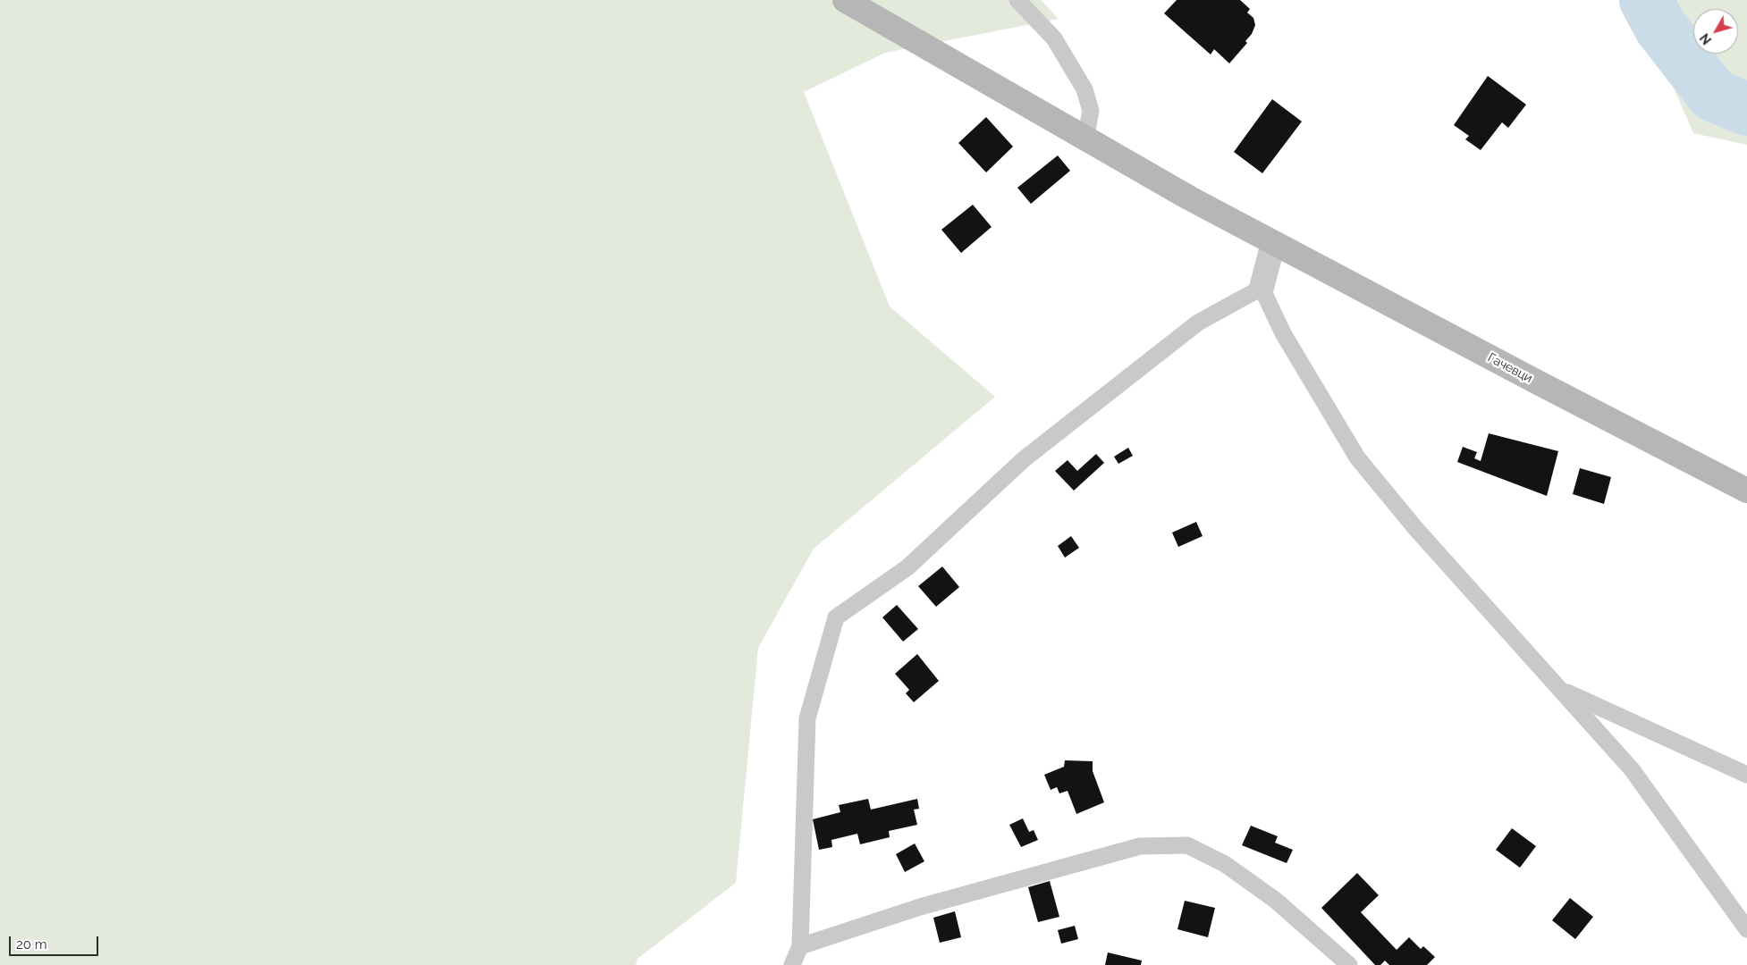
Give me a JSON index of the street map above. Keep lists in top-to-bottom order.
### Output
{
  "streets": {
    "street": ["Гачевци"]
  },
  "scale_bar": "20 m",
  "north": "bottom left"
}
